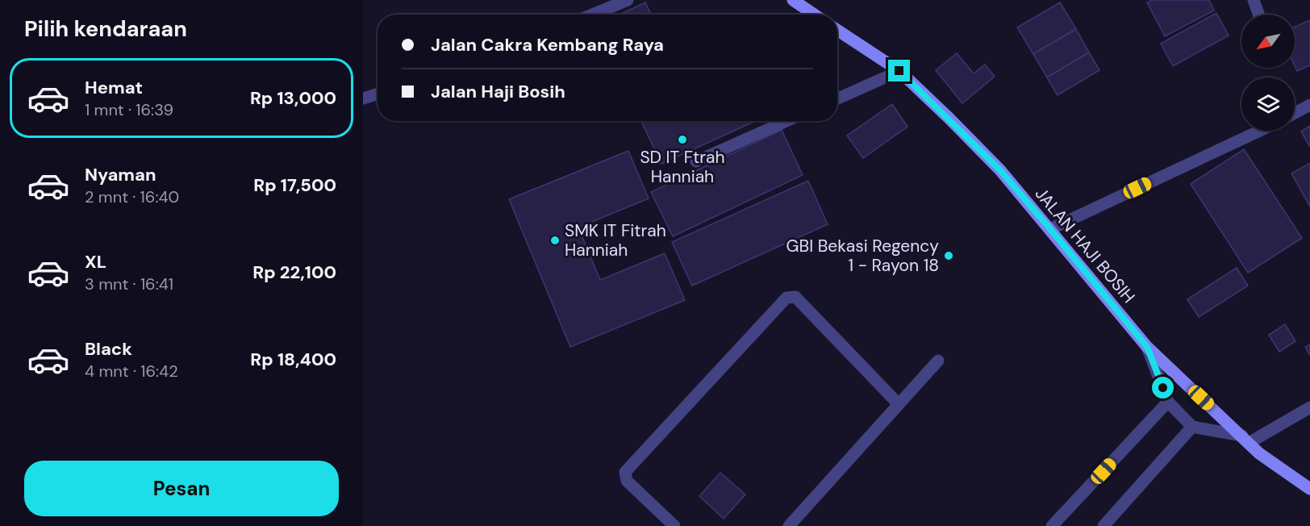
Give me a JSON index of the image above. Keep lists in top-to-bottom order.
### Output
{
  "streets": {
    "main road": ["JALAN HAJI BOSIH"]
  },
  "places": ["SD IT Ftrah Hanniah", "SMK IT Fitrah Hanniah", "GBI Bekasi Regency 1 - Rayon 18"],
  "north": "bottom left",
  "page": {
    "heading": "Pilih kendaraan",
    "banner": ["Jalan Cakra Kembang Raya", "Jalan Haji Bosih"],
    "list": [
      {
        "name": "Hemat",
        "note": "1 mnt · 16:39",
        "value": "Rp 13,000"
      },
      {
        "name": "Nyaman",
        "note": "2 mnt · 16:40",
        "value": "Rp 17,500"
      },
      {
        "name": "XL",
        "note": "3 mnt · 16:41",
        "value": "Rp 22,100"
      },
      {
        "name": "Black",
        "note": "4 mnt · 16:42",
        "value": "Rp 18,400"
      }
    ],
    "buttons": "Pesan"
  }
}
